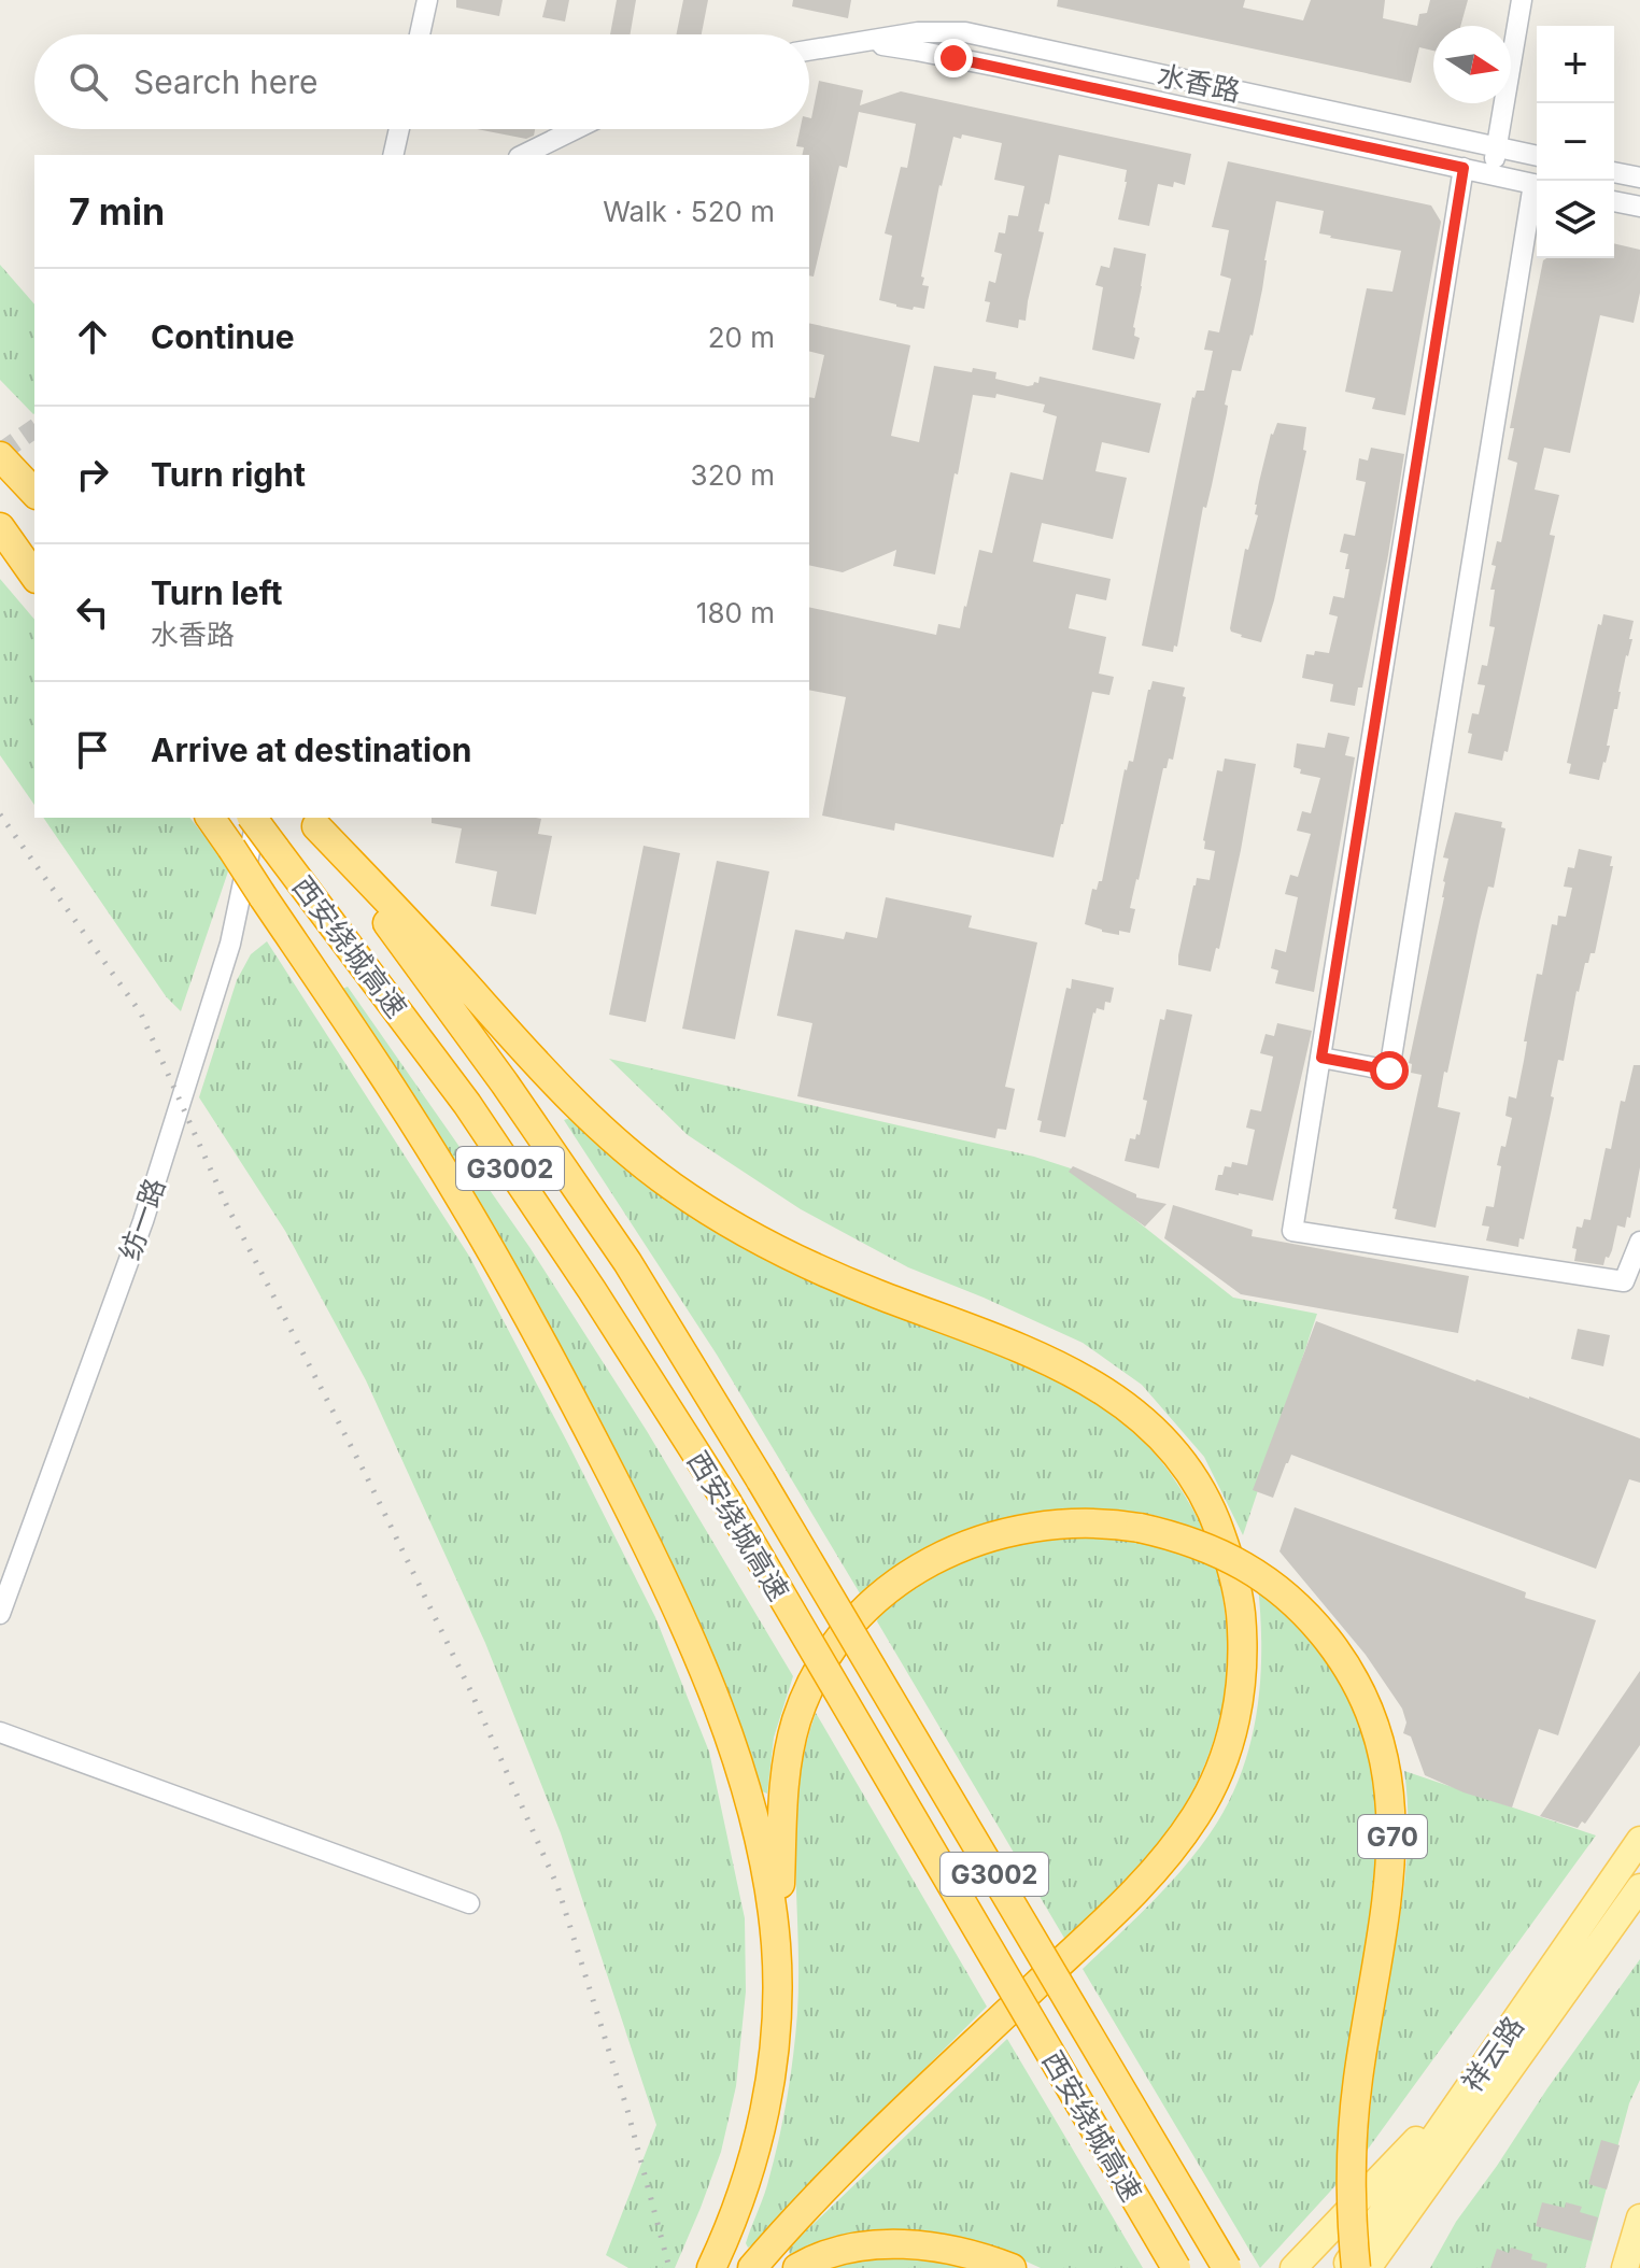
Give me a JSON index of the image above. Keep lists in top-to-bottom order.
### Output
{
  "streets": {
    "highway": ["西安绕城高速", "G3002", "G70"],
    "main road": ["祥云路"],
    "street": ["水香路", "纺一路"]
  },
  "north": "right",
  "page": {
    "map_buttons": ["+", "−"],
    "search": "Search here",
    "heading": ["7 min", "Walk · 520 m"],
    "list": [
      ["Continue", "20 m"],
      ["Turn right", "320 m"],
      ["Turn left", "水香路", "180 m"],
      "Arrive at destination"
    ]
  }
}
